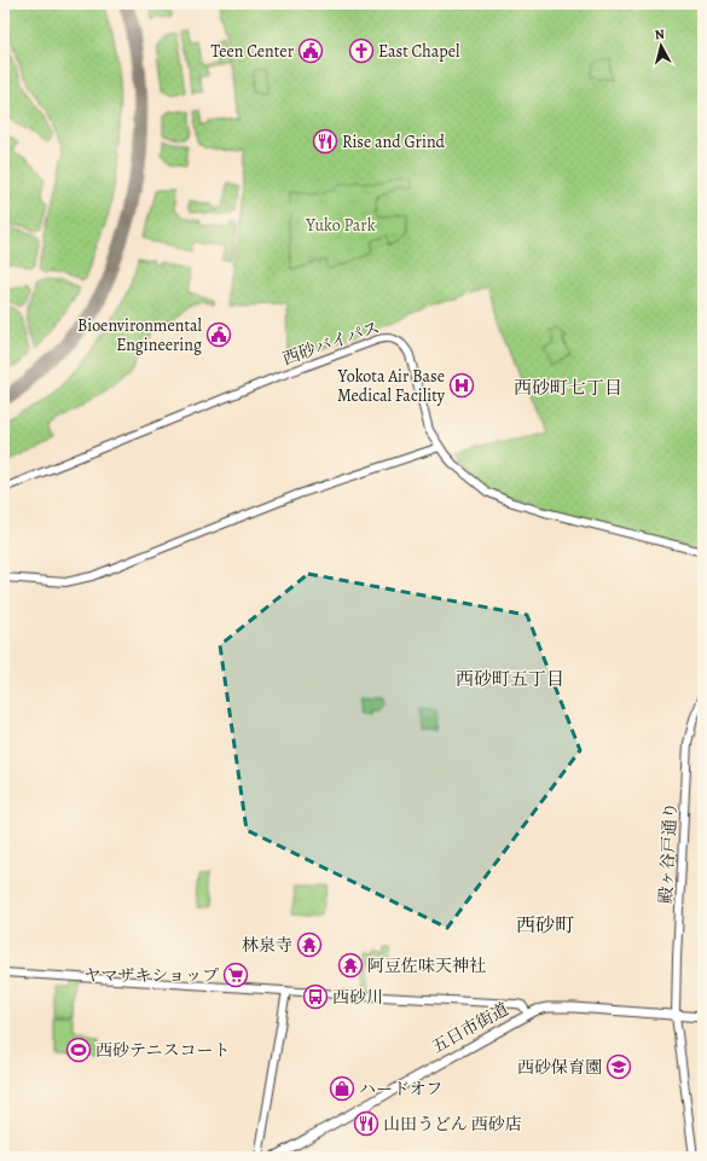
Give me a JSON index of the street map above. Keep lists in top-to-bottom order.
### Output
{
  "streets": {
    "main road": ["五日市街道"],
    "street": ["西砂バイパス", "殿ヶ谷戸通り"]
  },
  "crossings": [
    ["殿ヶ谷戸通り", "五日市街道"]
  ],
  "districts": ["西砂町七丁目", "西砂町五丁目", "西砂町"],
  "parks": ["Yuko Park"],
  "places": {
    "public building": ["Teen Center", "Bioenvironmental Engineering"],
    "church": ["East Chapel"],
    "restaurant": ["Rise and Grind", "山田うどん 西砂店"],
    "hospital": ["Yokota Air Base Medical Facility"],
    "temple": ["林泉寺", "阿豆佐味天神社"],
    "supermarket": ["ヤマザキショップ"],
    "bus stop": ["西砂川"],
    "sports": ["西砂テニスコート"],
    "school or university": ["西砂保育園"],
    "shop": ["ハードオフ"]
  },
  "north": "top"
}
